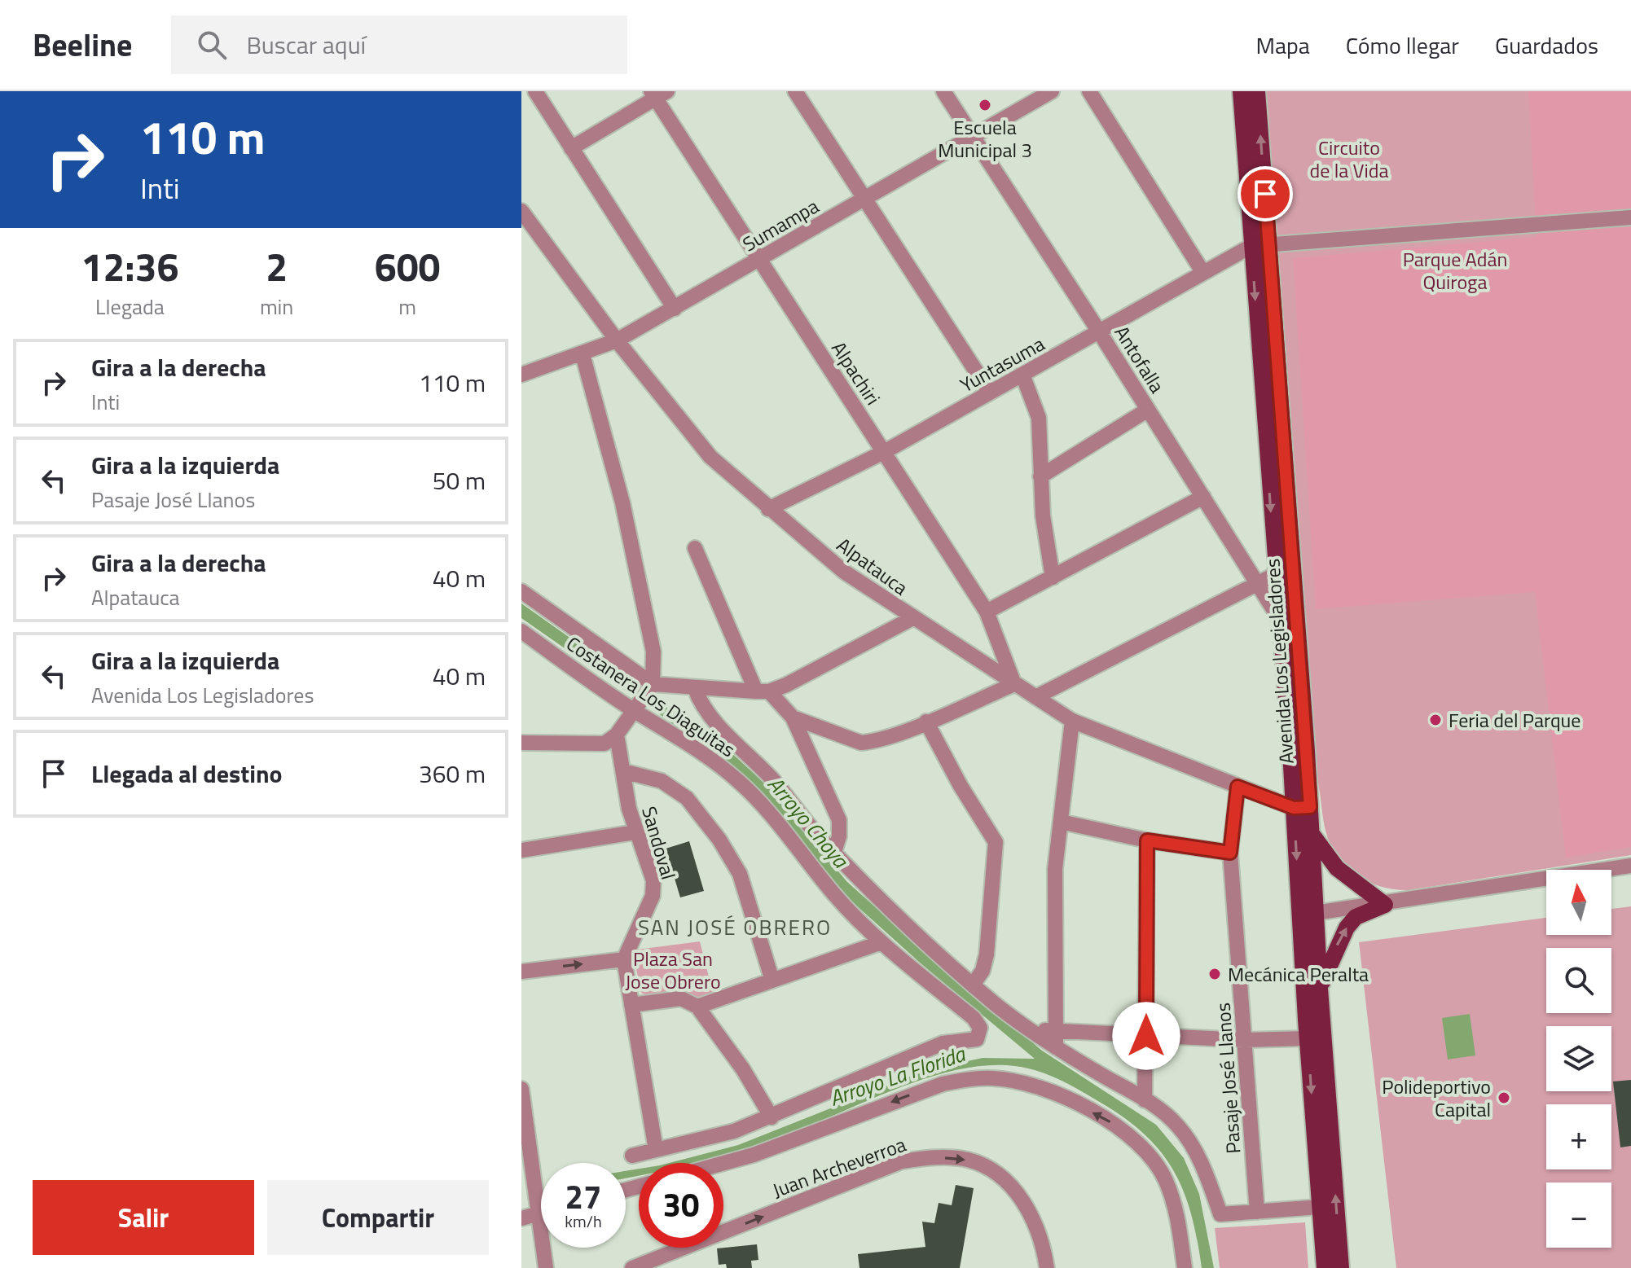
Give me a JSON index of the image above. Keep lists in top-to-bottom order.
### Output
{
  "streets": {
    "main road": ["Avenida Los Legisladores"],
    "street": [
      "Sumampa",
      "Antofalla",
      "Yuntasuma",
      "Alpachiri",
      "Alpatauca",
      "Costanera Los Diaguitas",
      "Sandoval",
      "Pasaje José Llanos",
      "Juan Archeverroa"
    ]
  },
  "crossings": [
    ["Sumampa", "Antofalla"],
    ["Sumampa", "Alpachiri"],
    ["Sumampa", "Alpatauca"],
    ["Antofalla", "Yuntasuma"],
    ["Antofalla", "Avenida Los Legisladores"],
    ["Yuntasuma", "Alpachiri"],
    ["Yuntasuma", "Alpatauca"],
    ["Yuntasuma", "Avenida Los Legisladores"],
    ["Alpachiri", "Alpatauca"],
    ["Alpatauca", "Avenida Los Legisladores"],
    ["Alpatauca", "Pasaje José Llanos"]
  ],
  "one_way": ["Juan Archeverroa"],
  "districts": ["SAN JOSÉ OBRERO"],
  "water": ["Arroyo Choya", "Arroyo La Florida"],
  "parks": ["Circuito de la Vida", "Parque Adán Quiroga", "Plaza San Jose Obrero"],
  "places": [
    "Escuela Municipal 3",
    "Feria del Parque",
    "Mecánica Peralta",
    "Polideportivo Capital"
  ],
  "north": "top",
  "page": {
    "header": "Beeline",
    "search": "Buscar aquí",
    "nav": ["Mapa", "Cómo llegar", "Guardados"],
    "turn": ["110 m", "Inti"],
    "eta": [
      "12:36",
      "Llegada",
      "2",
      "min",
      "600",
      "m"
    ],
    "list": [
      {
        "name": "Gira a la derecha",
        "note": "Inti",
        "value": "110 m"
      },
      {
        "name": "Gira a la izquierda",
        "note": "Pasaje José Llanos",
        "value": "50 m"
      },
      {
        "name": "Gira a la derecha",
        "note": "Alpatauca",
        "value": "40 m"
      },
      {
        "name": "Gira a la izquierda",
        "note": "Avenida Los Legisladores",
        "value": "40 m"
      },
      {
        "name": "Llegada al destino",
        "value": "360 m"
      }
    ],
    "map_buttons": ["+", "−"],
    "speed": "27 km/h",
    "limit": "30",
    "buttons": ["Salir", "Compartir"]
  }
}
